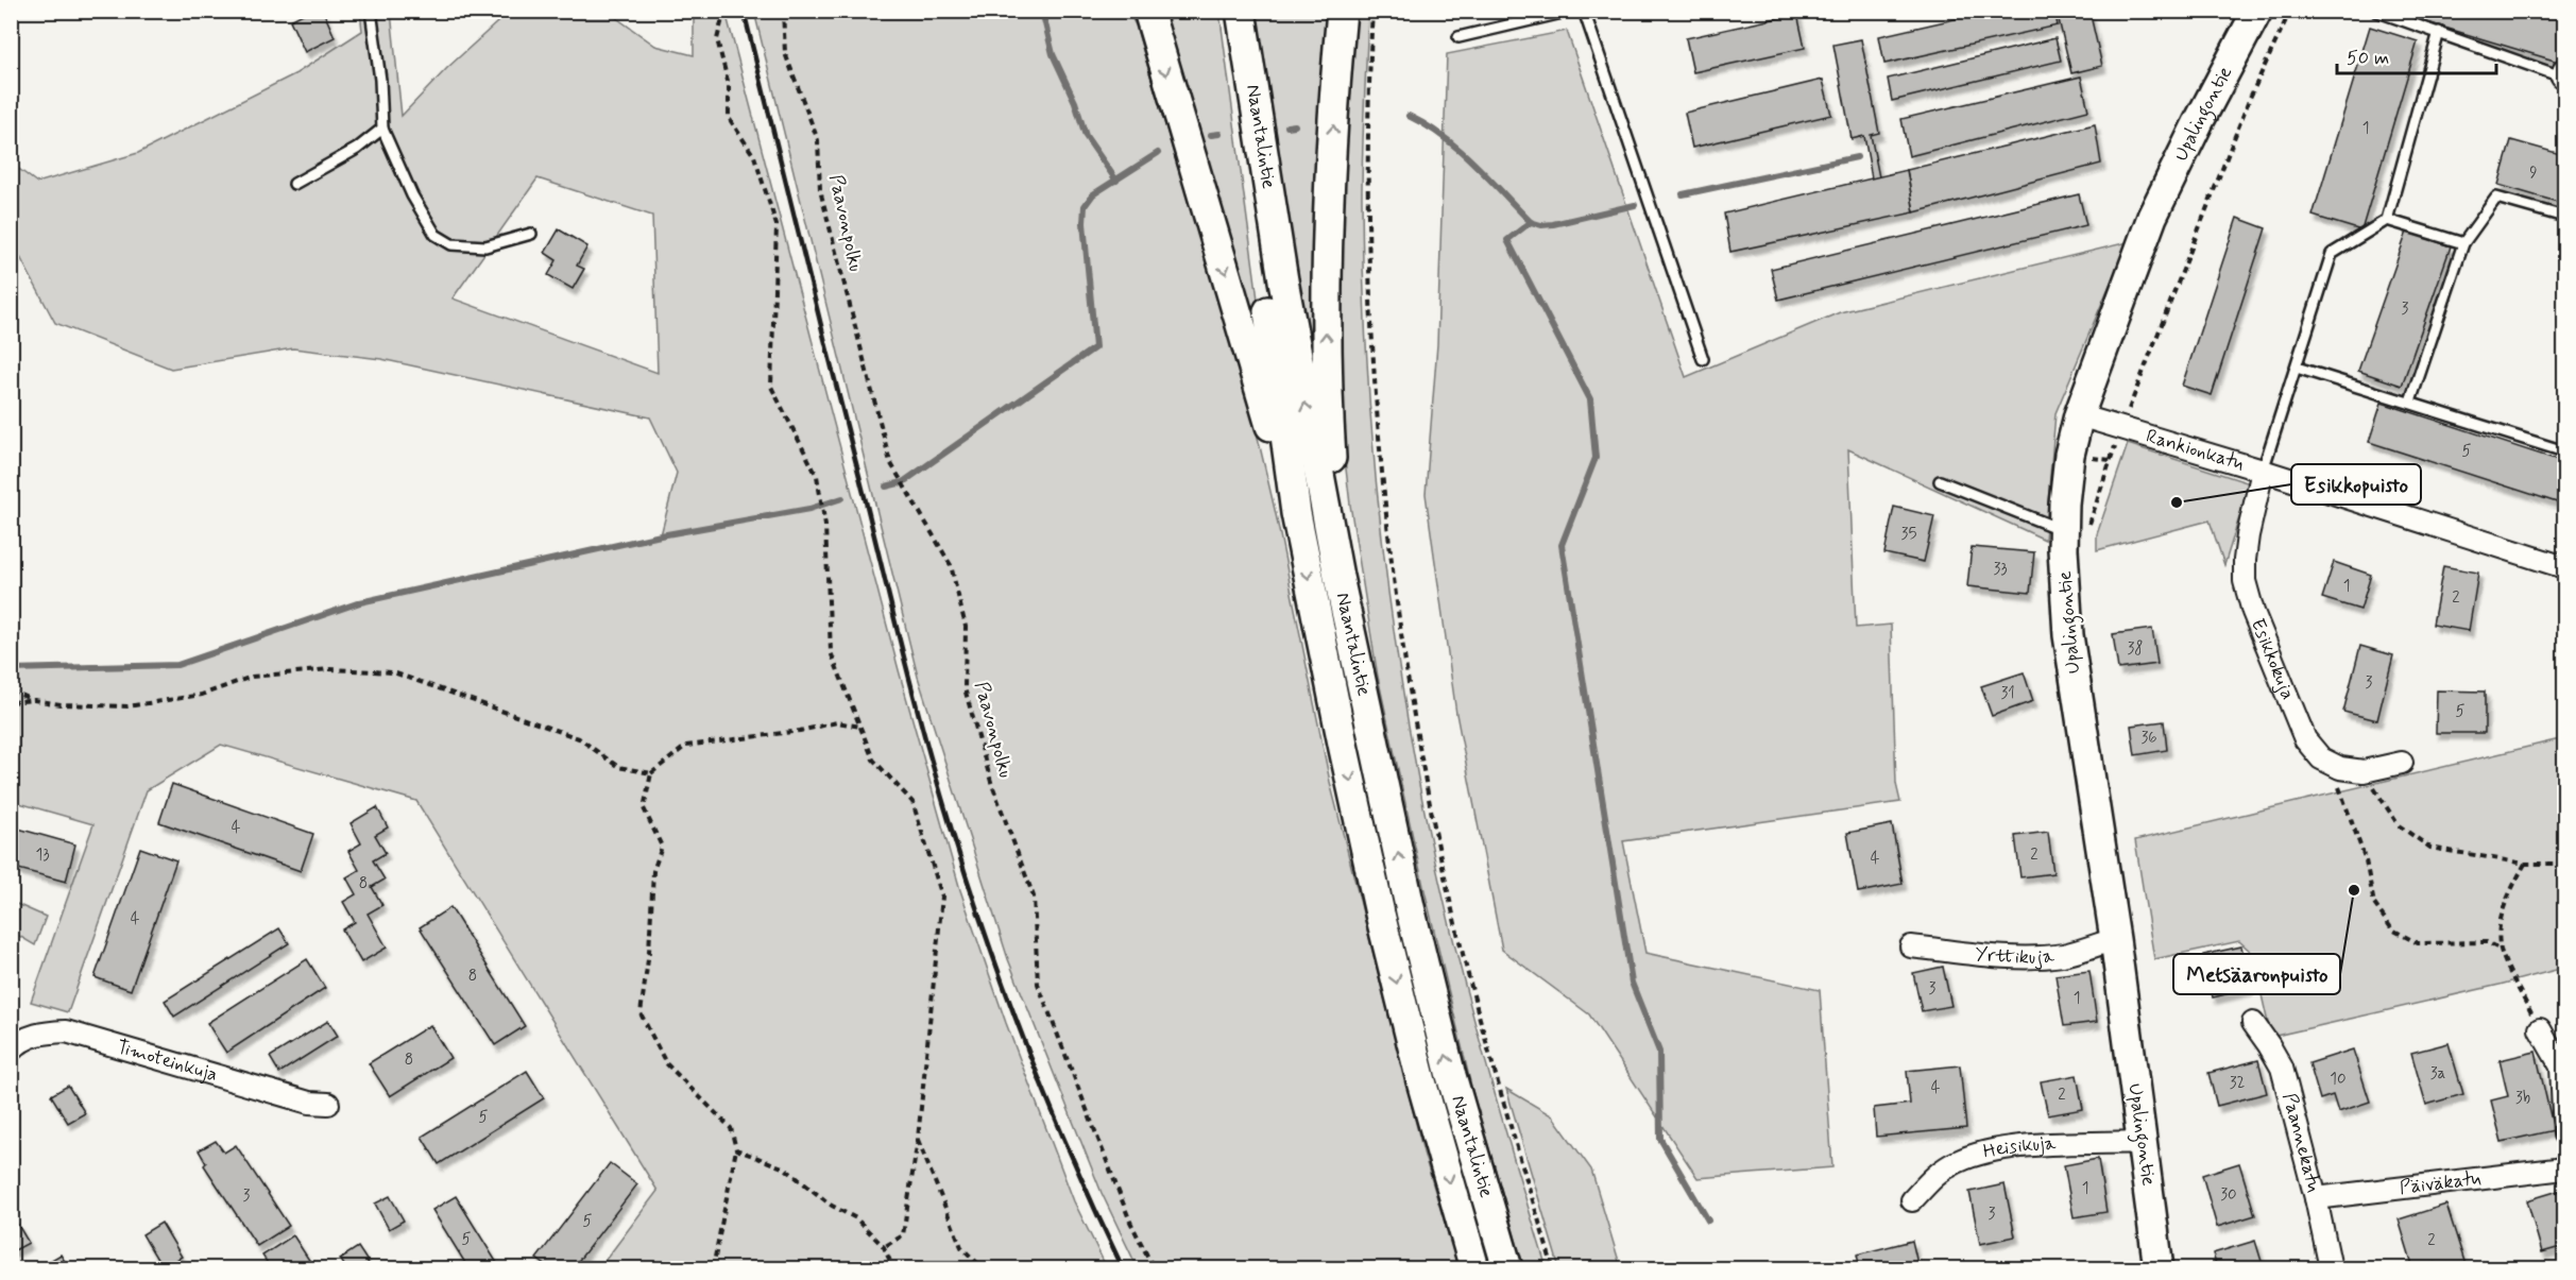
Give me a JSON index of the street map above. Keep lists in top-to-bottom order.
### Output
{
  "streets": {
    "main road": ["Upalingontie", "Naantalintie"],
    "street": [
      "Rankionkatu",
      "Esikkokuja",
      "Yrttikuja",
      "Timoteinkuja",
      "Paannekatu",
      "Heisikuja",
      "Päiväkatu"
    ],
    "path": ["Paavonpolku"]
  },
  "crossings": [
    ["Upalingontie", "Rankionkatu"],
    ["Upalingontie", "Yrttikuja"],
    ["Upalingontie", "Heisikuja"],
    ["Rankionkatu", "Esikkokuja"],
    ["Paannekatu", "Päiväkatu"]
  ],
  "places": ["Esikkopuisto", "Metsäaronpuisto"],
  "house_numbers": [
    "1",
    "9",
    "3",
    "5",
    "35",
    "33",
    "1",
    "2",
    "38",
    "3",
    "31",
    "5",
    "36",
    "4",
    "13",
    "2",
    "4",
    "8",
    "4",
    "8",
    "3",
    "1",
    "8",
    "3a",
    "10",
    "32",
    "4",
    "2",
    "3b",
    "5",
    "1",
    "30",
    "3",
    "3",
    "5",
    "5",
    "2"
  ],
  "scale_bar": "50 m"
}
